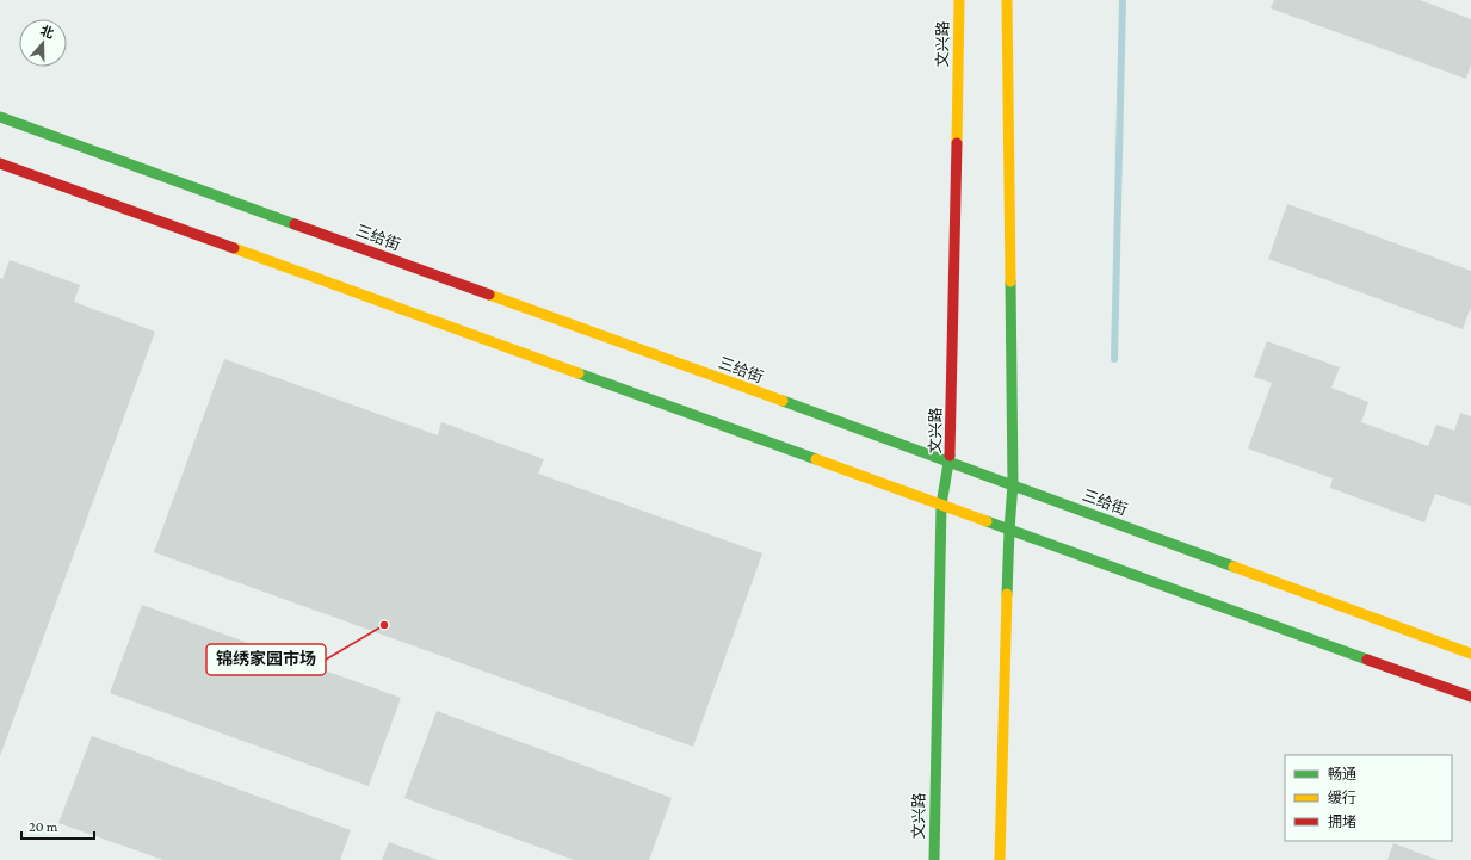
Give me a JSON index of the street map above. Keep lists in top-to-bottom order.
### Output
{
  "streets": {
    "street": ["文兴路", "三给街"]
  },
  "crossings": [
    ["文兴路", "三给街"]
  ],
  "places": ["锦绣家园市场"],
  "legend": ["畅通", "缓行", "拥堵"],
  "scale_bar": "20 m",
  "north": "top"
}
